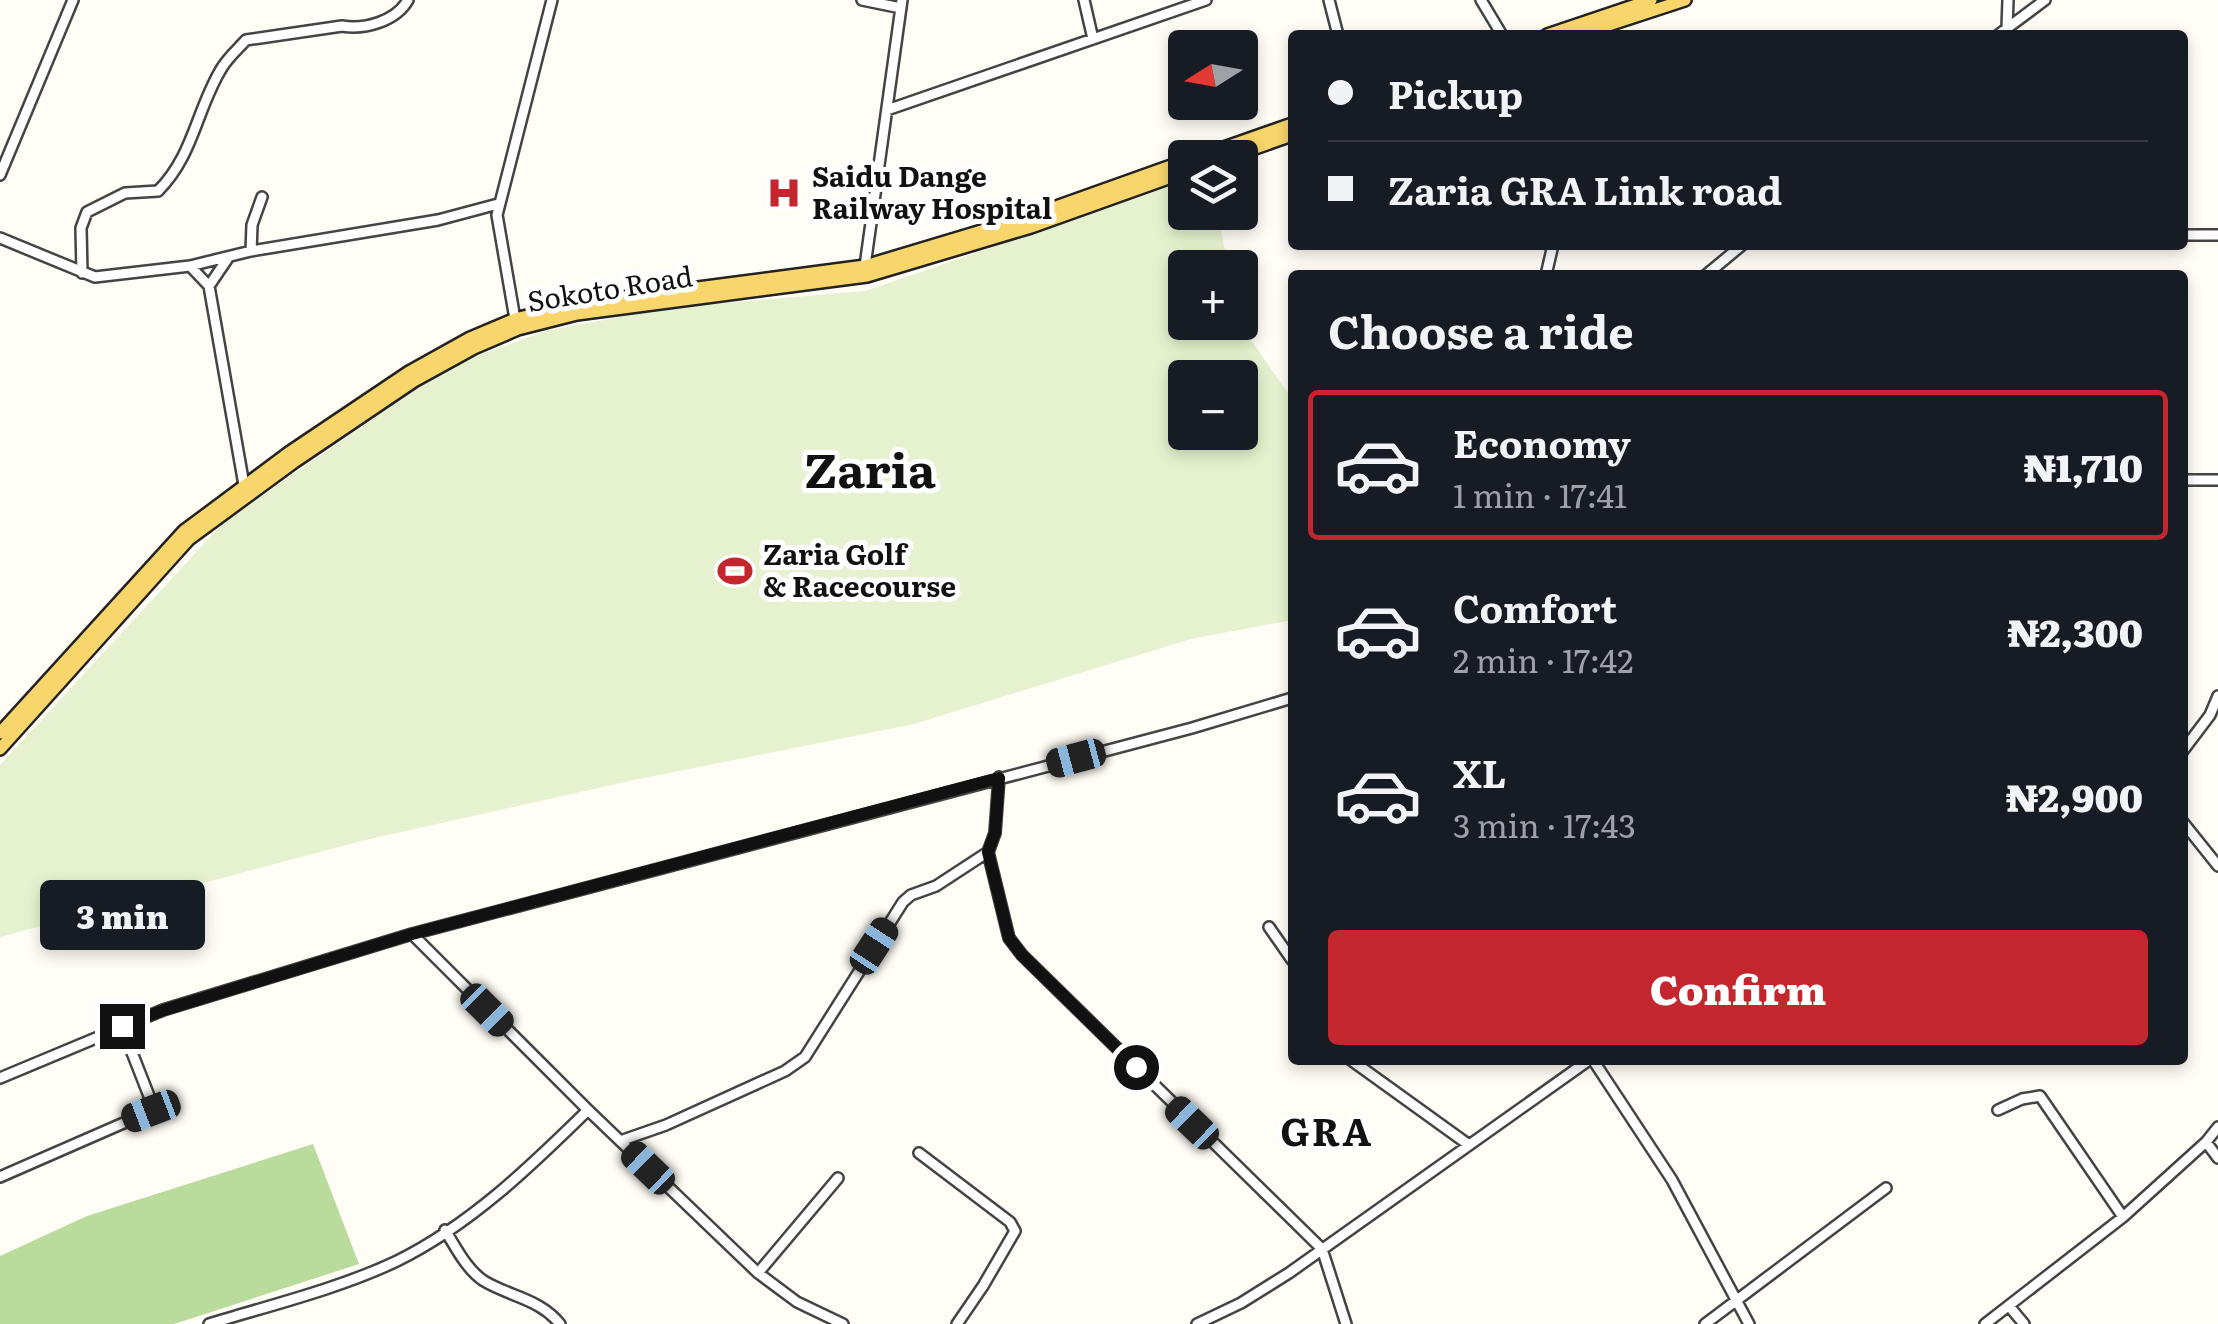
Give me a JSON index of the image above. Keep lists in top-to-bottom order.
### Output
{
  "streets": {
    "main road": ["Sokoto Road"]
  },
  "districts": ["Zaria", "GRA"],
  "places": {
    "hospital": ["Saidu Dange Railway Hospital"],
    "sports": ["Zaria Golf & Racecourse"]
  },
  "north": "left",
  "page": {
    "map_buttons": ["+", "−"],
    "banner": ["Pickup", "Zaria GRA Link road"],
    "heading": "Choose a ride",
    "list": [
      {
        "name": "Economy",
        "note": "1 min · 17:41",
        "value": "₦1,710"
      },
      {
        "name": "Comfort",
        "note": "2 min · 17:42",
        "value": "₦2,300"
      },
      {
        "name": "XL",
        "note": "3 min · 17:43",
        "value": "₦2,900"
      }
    ],
    "bubble": "3 min",
    "buttons": "Confirm"
  }
}
